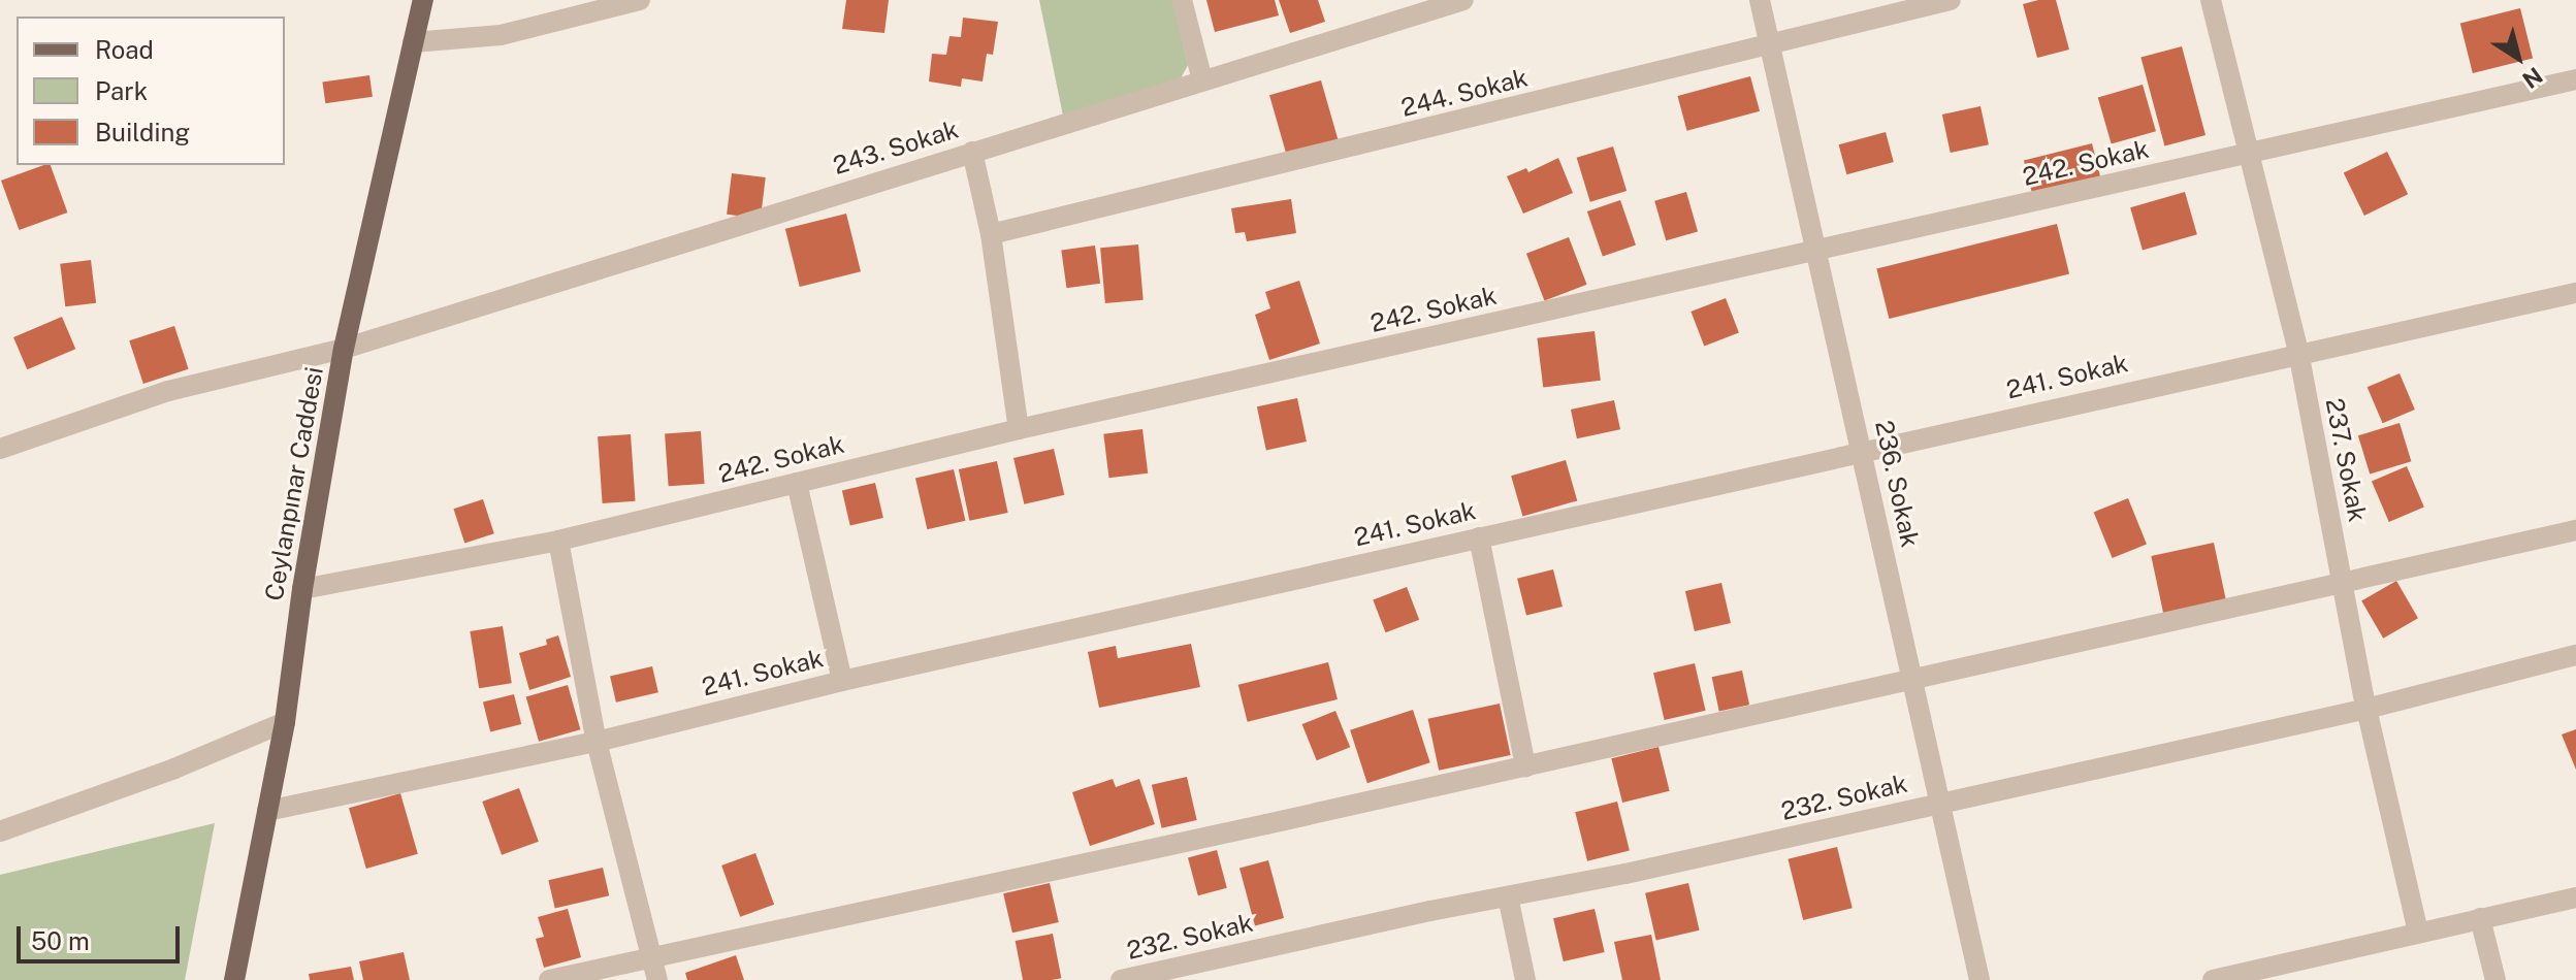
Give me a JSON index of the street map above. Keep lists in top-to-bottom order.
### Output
{
  "streets": {
    "main road": ["Ceylanpınar Caddesi"],
    "street": [
      "244. Sokak",
      "243. Sokak",
      "242. Sokak",
      "241. Sokak",
      "237. Sokak",
      "236. Sokak",
      "232. Sokak"
    ]
  },
  "crossings": [
    ["244. Sokak", "236. Sokak"],
    ["243. Sokak", "Ceylanpınar Caddesi"],
    ["242. Sokak", "237. Sokak"],
    ["242. Sokak", "Ceylanpınar Caddesi"],
    ["242. Sokak", "236. Sokak"],
    ["241. Sokak", "237. Sokak"],
    ["241. Sokak", "Ceylanpınar Caddesi"],
    ["241. Sokak", "236. Sokak"],
    ["237. Sokak", "232. Sokak"],
    ["236. Sokak", "232. Sokak"]
  ],
  "legend": ["Road", "Park", "Building"],
  "scale_bar": "50 m",
  "north": "bottom right"
}
